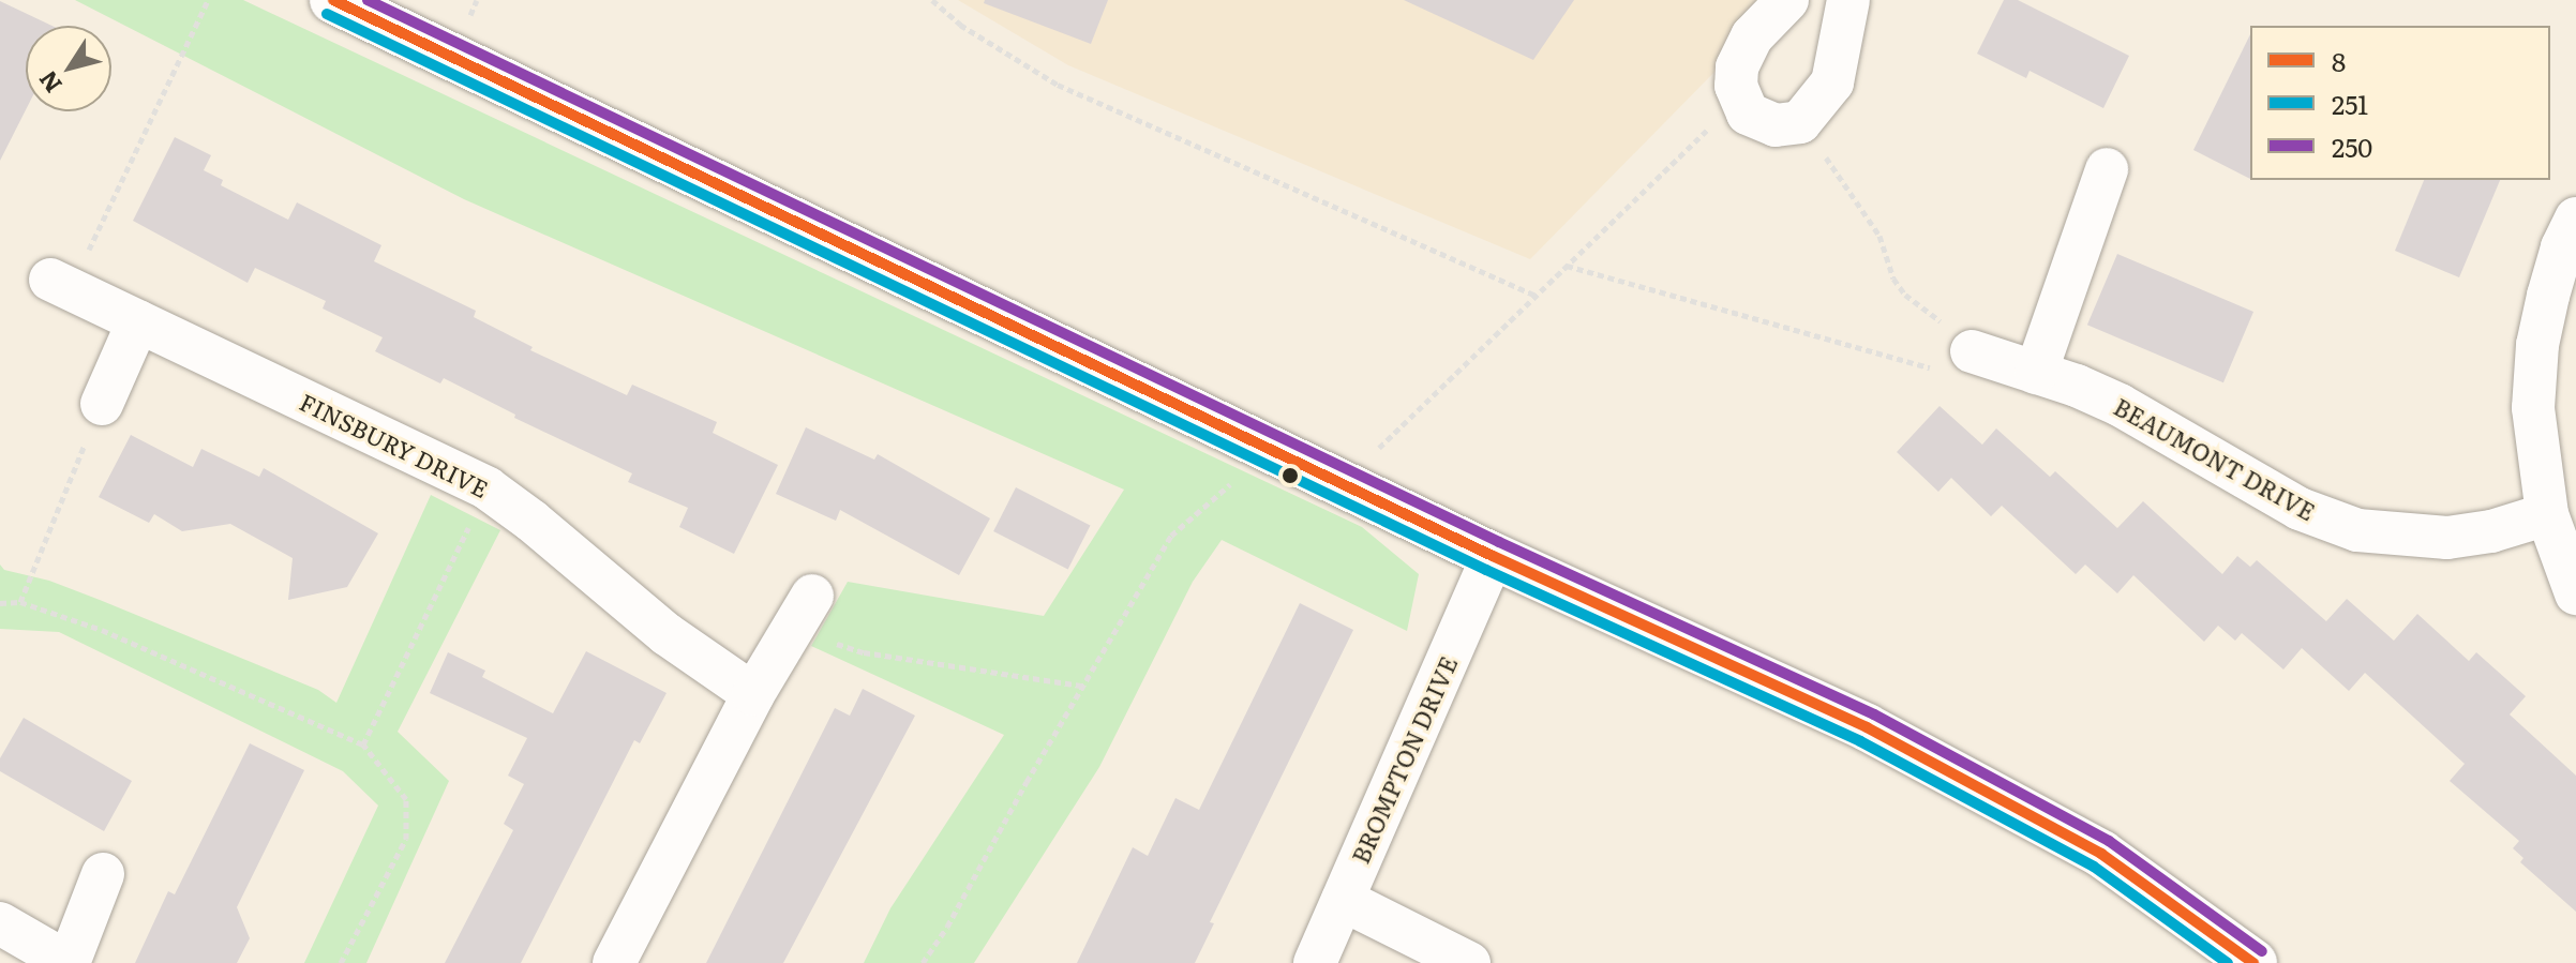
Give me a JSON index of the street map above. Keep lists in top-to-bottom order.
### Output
{
  "streets": {
    "street": ["FINSBURY DRIVE", "BEAUMONT DRIVE", "BROMPTON DRIVE"]
  },
  "lines": ["transit line 8", "transit line 250", "transit line 251"],
  "legend": ["8", "251", "250"],
  "north": "bottom left"
}
